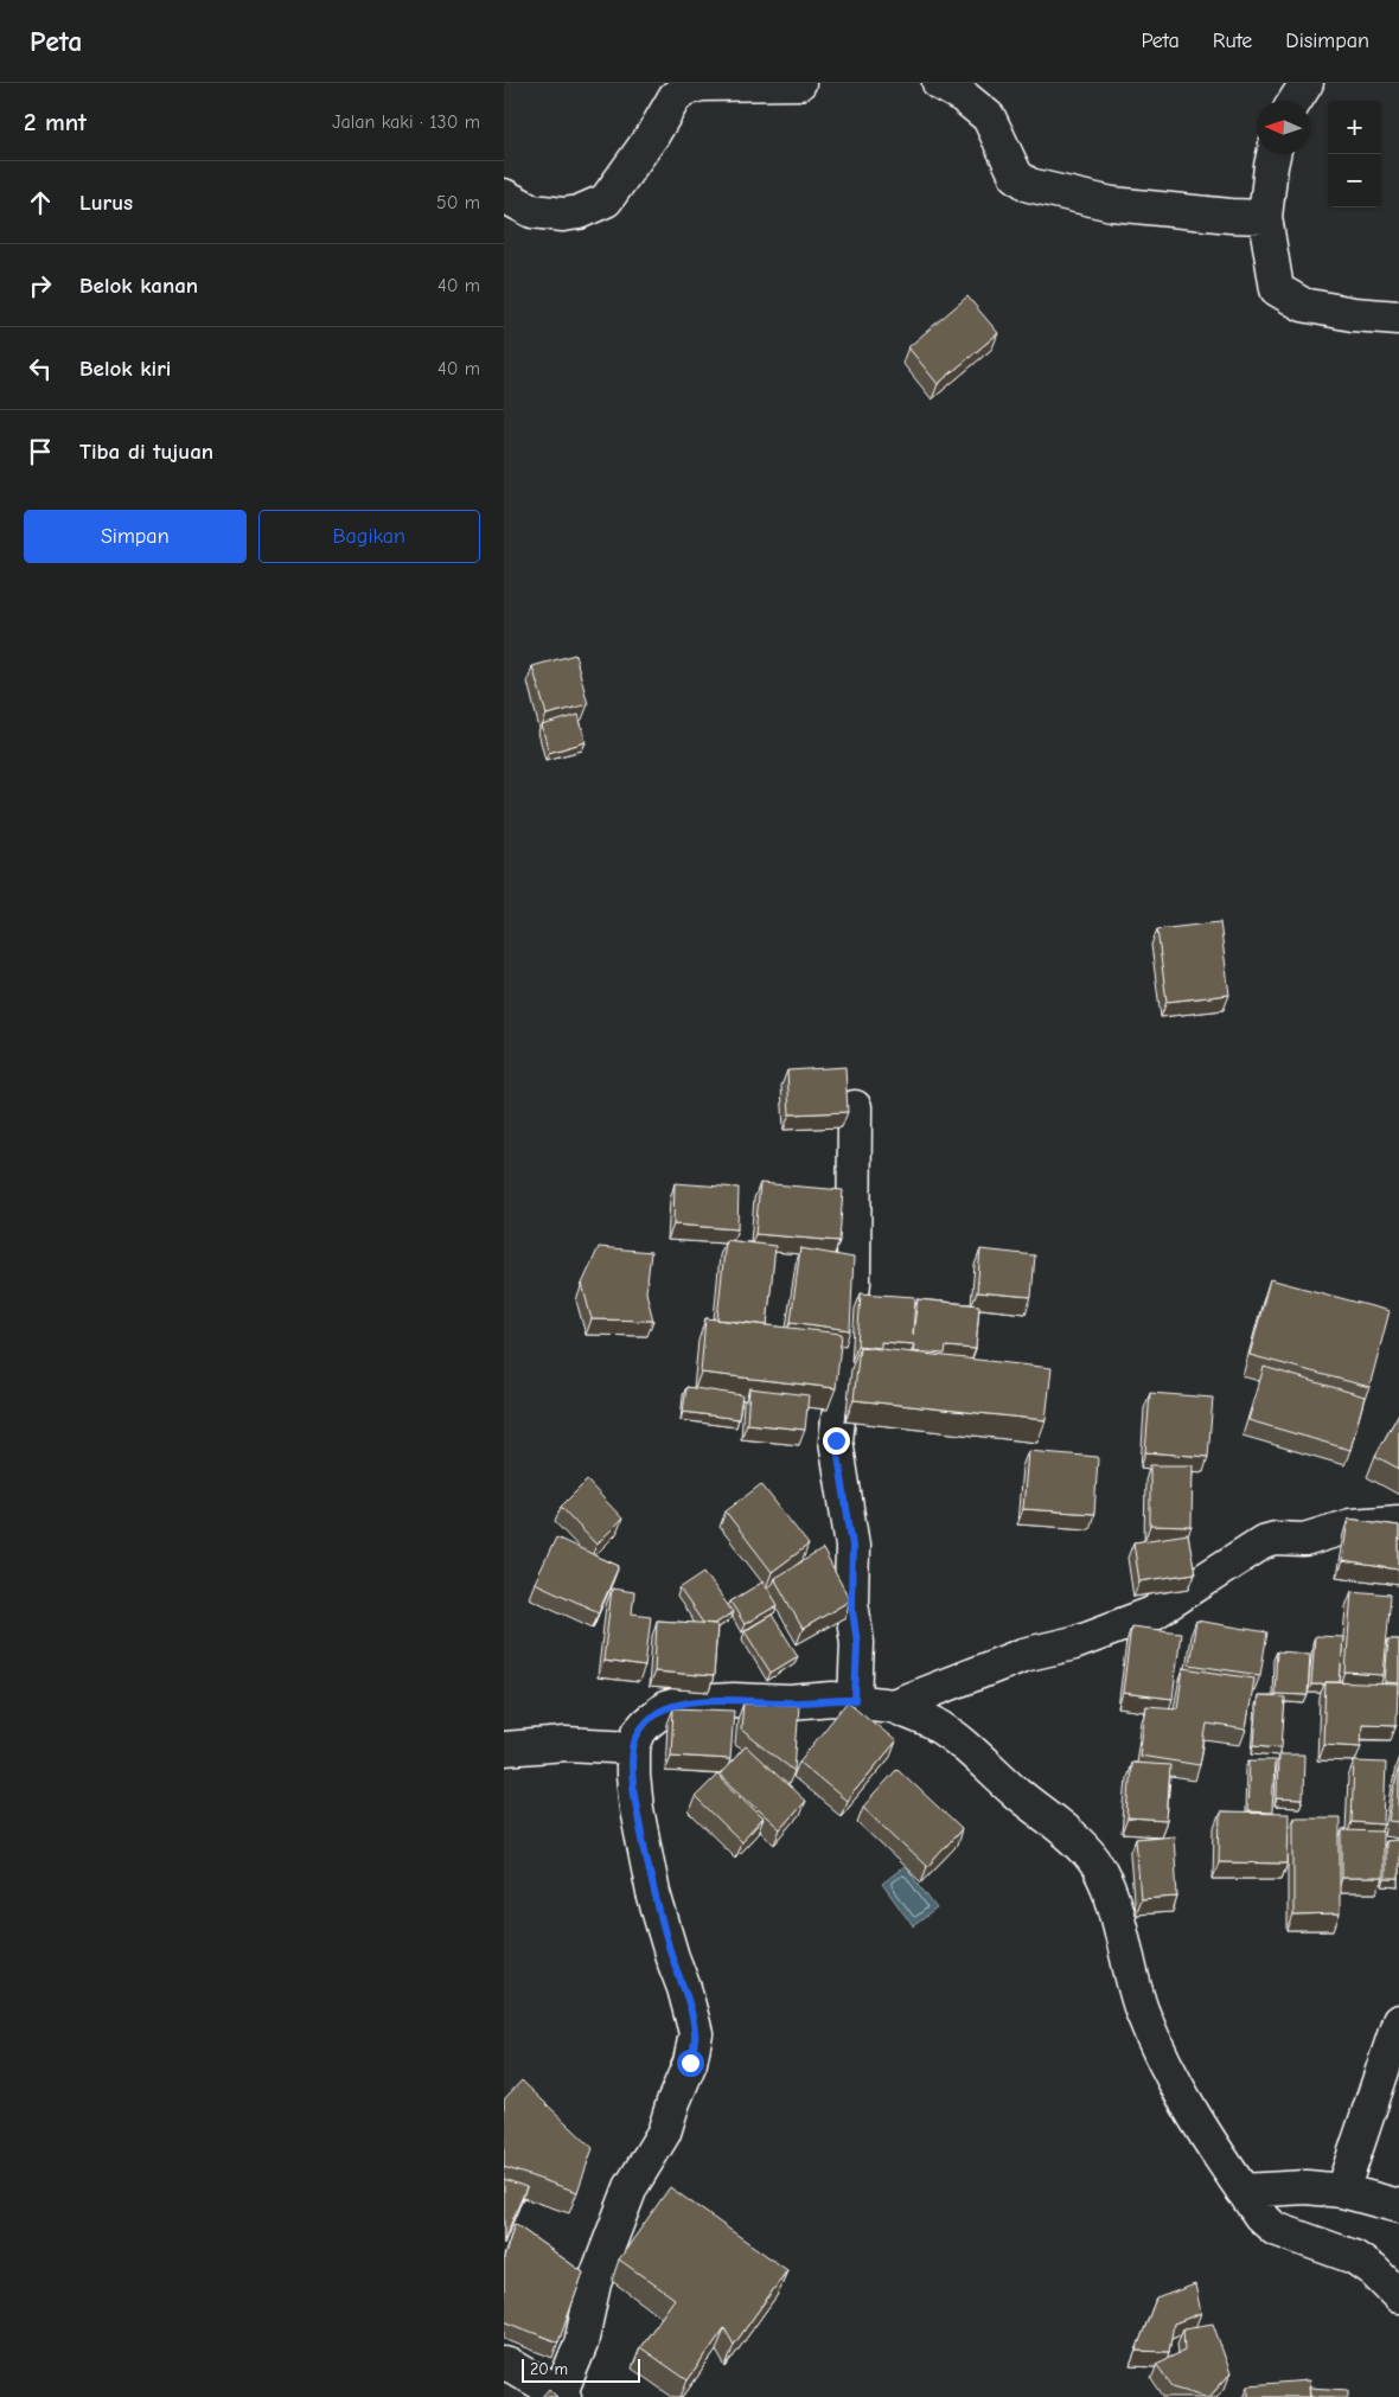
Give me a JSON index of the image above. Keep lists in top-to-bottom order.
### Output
{
  "scale_bar": "20 m",
  "north": "left",
  "page": {
    "header": "Peta",
    "nav": ["Peta", "Rute", "Disimpan"],
    "heading": ["2 mnt", "Jalan kaki · 130 m"],
    "map_buttons": ["+", "−"],
    "list": [
      ["Lurus", "50 m"],
      ["Belok kanan", "40 m"],
      ["Belok kiri", "40 m"],
      "Tiba di tujuan"
    ],
    "buttons": ["Simpan", "Bagikan"],
    "scale": "20 m"
  }
}
